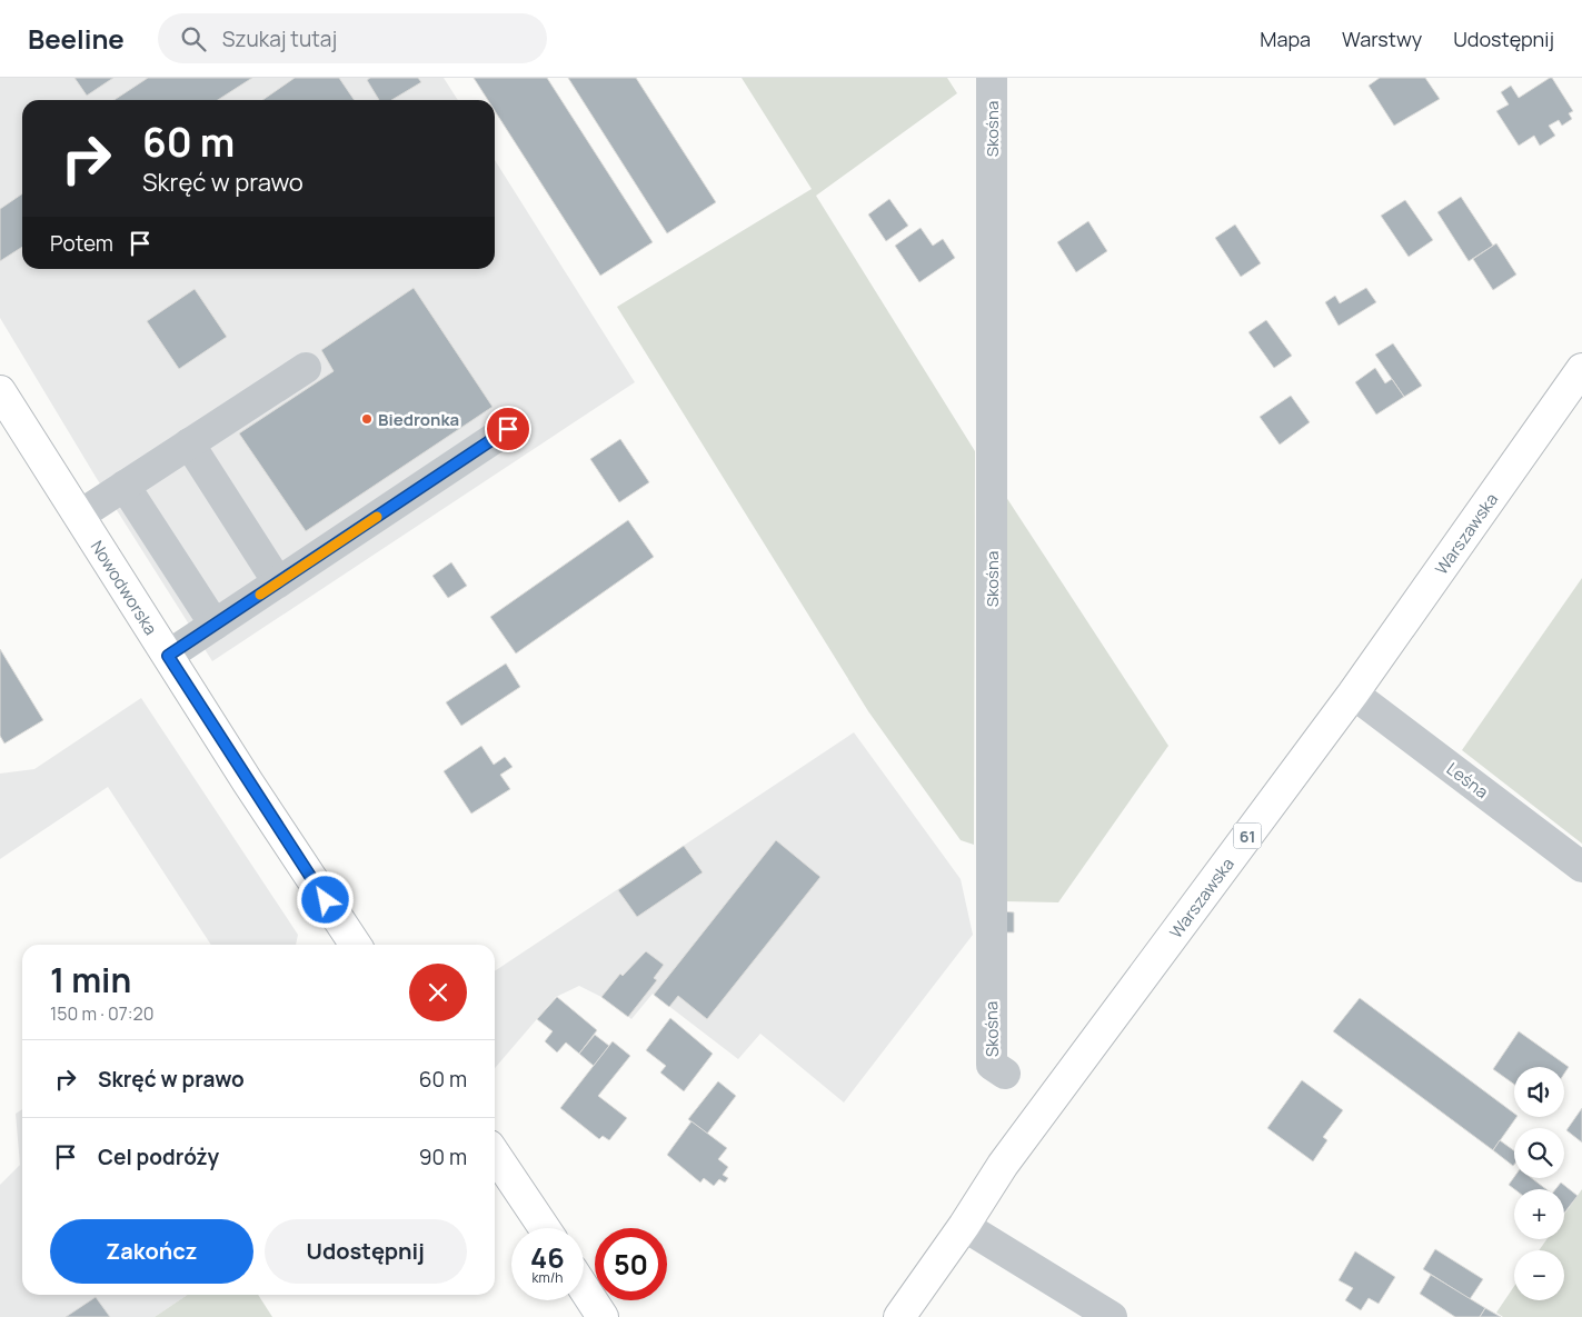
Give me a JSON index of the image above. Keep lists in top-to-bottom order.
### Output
{
  "streets": {
    "main road": ["Warszawska", "Nowodworska", "61"],
    "street": ["Skośna", "Leśna"]
  },
  "crossings": [
    ["Warszawska", "Leśna"]
  ],
  "places": ["Biedronka"],
  "page": {
    "header": "Beeline",
    "search": "Szukaj tutaj",
    "nav": ["Mapa", "Warstwy", "Udostępnij"],
    "turn": ["60 m", "Skręć w prawo"],
    "then": "Potem",
    "heading": ["1 min", "150 m · 07:20"],
    "list": [
      {
        "name": "Skręć w prawo",
        "value": "60 m"
      },
      {
        "name": "Cel podróży",
        "value": "90 m"
      }
    ],
    "map_buttons": ["+", "−"],
    "buttons": ["Zakończ", "Udostępnij"],
    "speed": "46 km/h",
    "limit": "50"
  }
}
